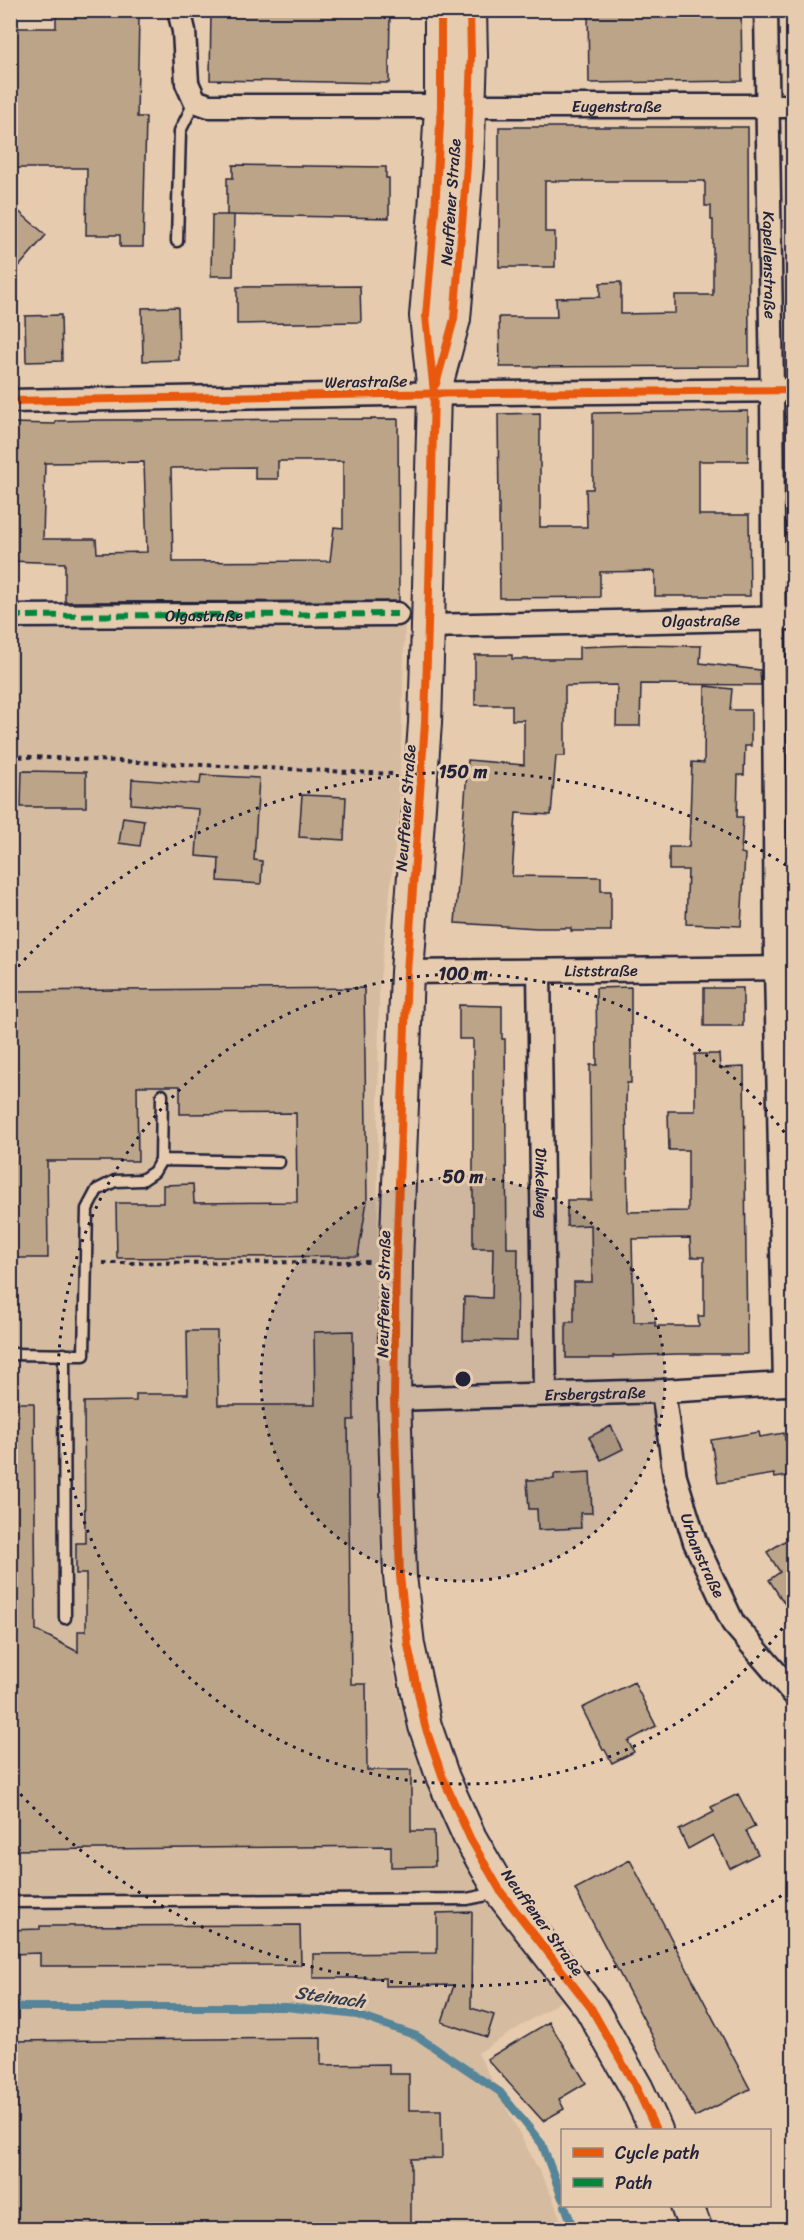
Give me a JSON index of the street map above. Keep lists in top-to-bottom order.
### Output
{
  "streets": {
    "main road": ["Neuffener Straße"],
    "street": [
      "Eugenstraße",
      "Kapellenstraße",
      "Werastraße",
      "Olgastraße",
      "Liststraße",
      "Dinkelweg",
      "Ersbergstraße",
      "Urbanstraße"
    ]
  },
  "crossings": [
    ["Eugenstraße", "Neuffener Straße"],
    ["Eugenstraße", "Kapellenstraße"],
    ["Neuffener Straße", "Werastraße"],
    ["Neuffener Straße", "Olgastraße"],
    ["Neuffener Straße", "Liststraße"],
    ["Neuffener Straße", "Ersbergstraße"],
    ["Kapellenstraße", "Werastraße"],
    ["Kapellenstraße", "Olgastraße"],
    ["Kapellenstraße", "Liststraße"],
    ["Kapellenstraße", "Ersbergstraße"],
    ["Liststraße", "Dinkelweg"],
    ["Dinkelweg", "Ersbergstraße"],
    ["Ersbergstraße", "Urbanstraße"]
  ],
  "water": ["Steinach"],
  "legend": ["Cycle path", "Path"],
  "rings": ["150 m", "100 m", "50 m"]
}
